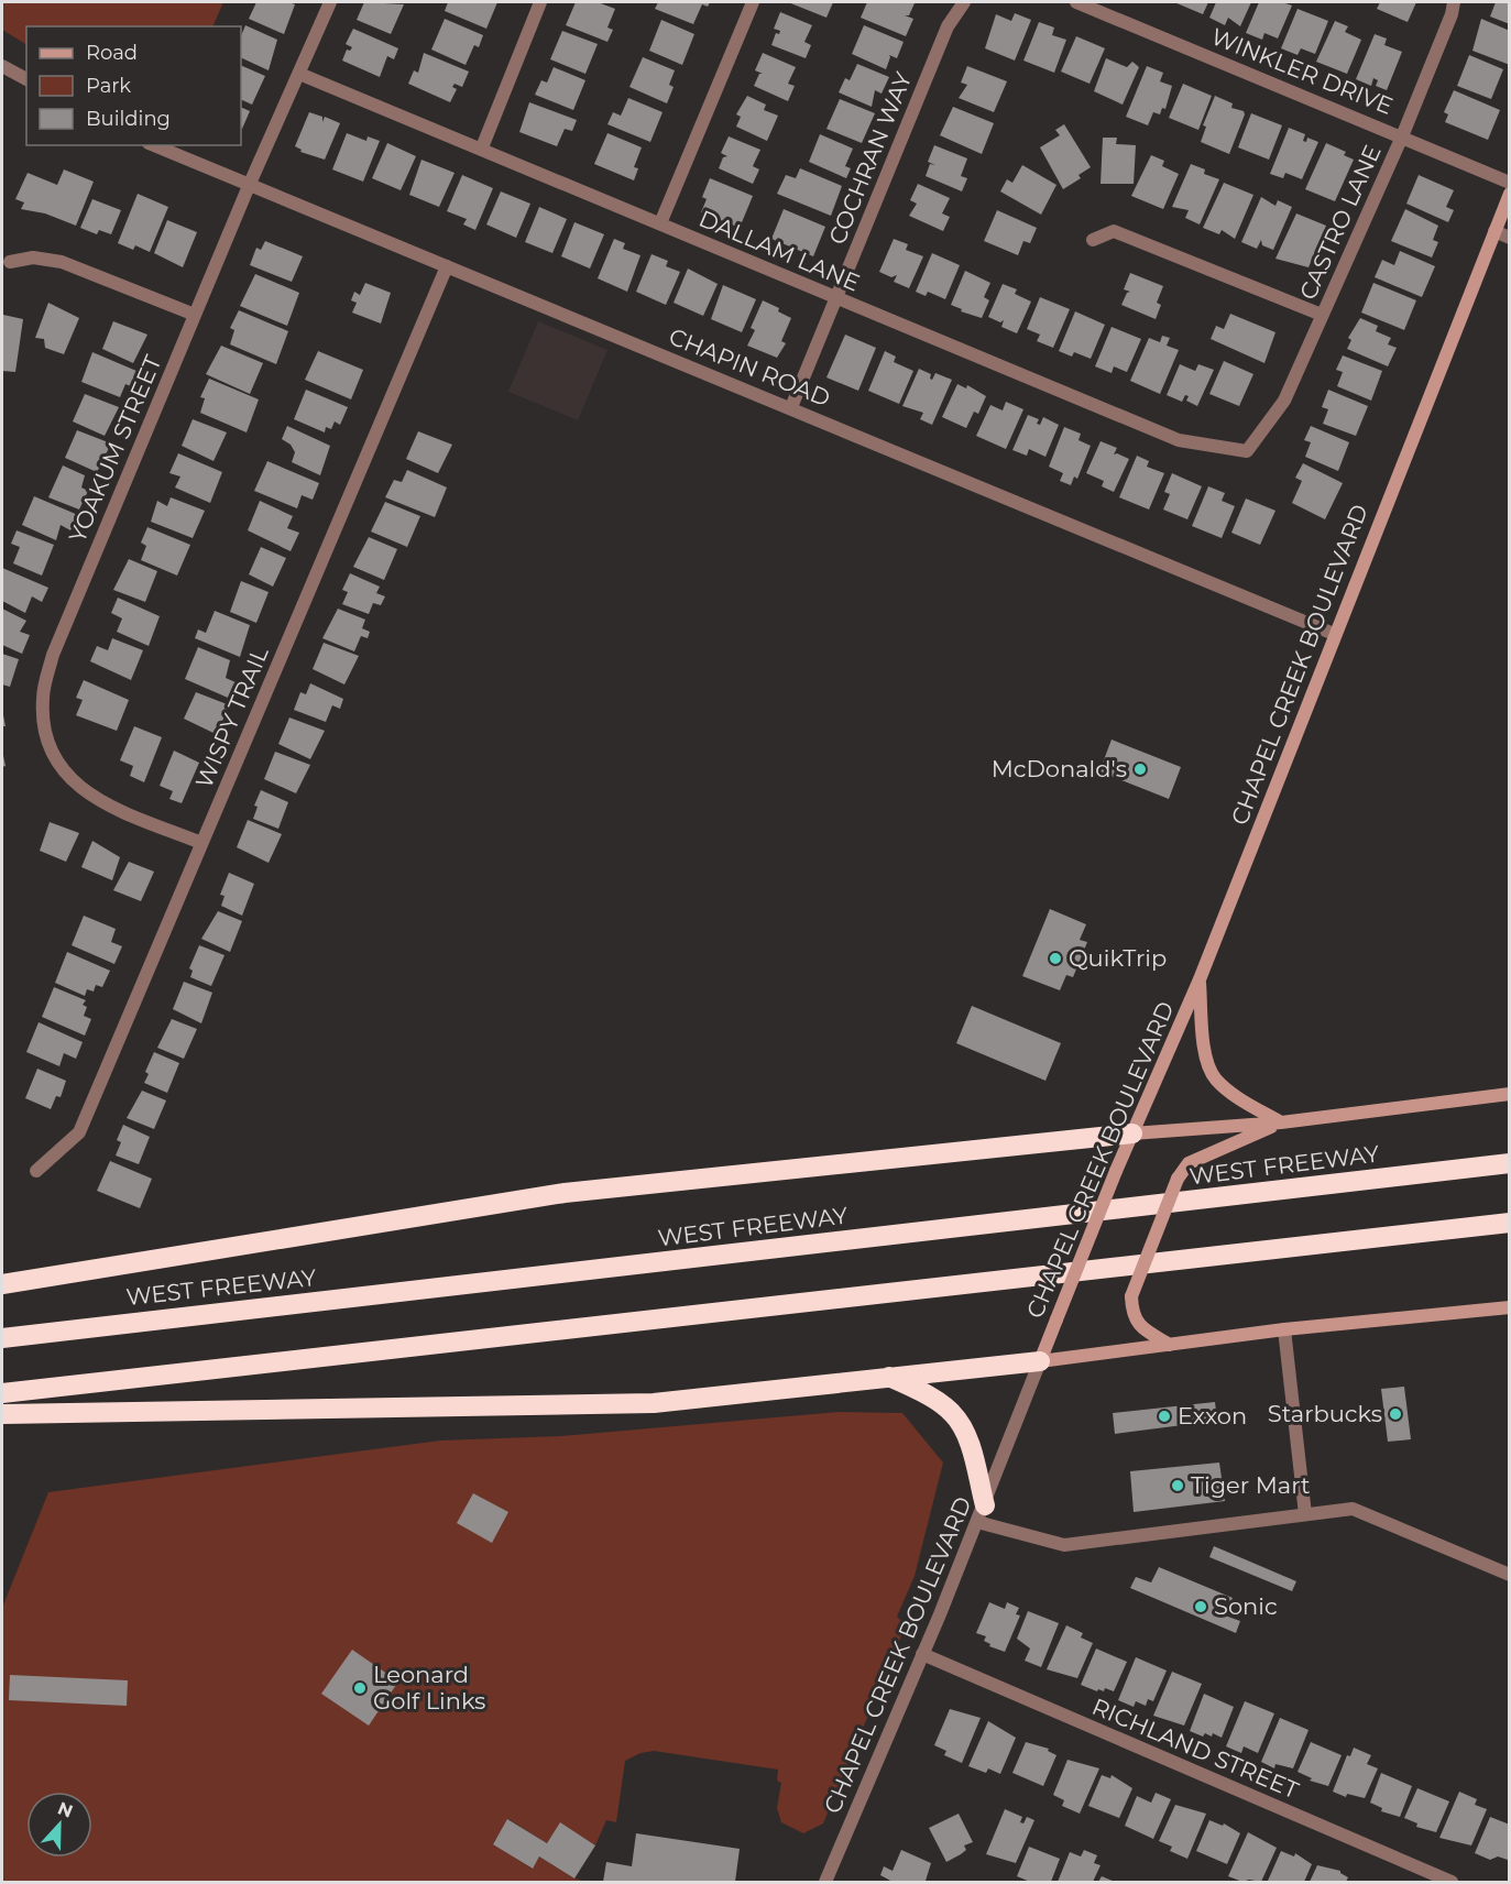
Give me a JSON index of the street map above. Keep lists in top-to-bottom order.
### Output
{
  "streets": {
    "highway": ["WEST FREEWAY"],
    "main road": ["CHAPEL CREEK BOULEVARD"],
    "street": [
      "WINKLER DRIVE",
      "COCHRAN WAY",
      "CASTRO LANE",
      "DALLAM LANE",
      "CHAPIN ROAD",
      "YOAKUM STREET",
      "WISPY TRAIL",
      "RICHLAND STREET"
    ]
  },
  "crossings": [
    ["WINKLER DRIVE", "CASTRO LANE"],
    ["COCHRAN WAY", "DALLAM LANE"],
    ["COCHRAN WAY", "CHAPIN ROAD"],
    ["CASTRO LANE", "DALLAM LANE"],
    ["DALLAM LANE", "YOAKUM STREET"],
    ["CHAPIN ROAD", "YOAKUM STREET"],
    ["CHAPIN ROAD", "CHAPEL CREEK BOULEVARD"],
    ["CHAPIN ROAD", "WISPY TRAIL"],
    ["YOAKUM STREET", "WISPY TRAIL"],
    ["CHAPEL CREEK BOULEVARD", "WEST FREEWAY"],
    ["CHAPEL CREEK BOULEVARD", "RICHLAND STREET"]
  ],
  "places": [
    "McDonald's",
    "QuikTrip",
    "Starbucks",
    "Exxon",
    "Tiger Mart",
    "Sonic",
    "Leonard Golf Links"
  ],
  "legend": ["Road", "Park", "Building"],
  "north": "top"
}
